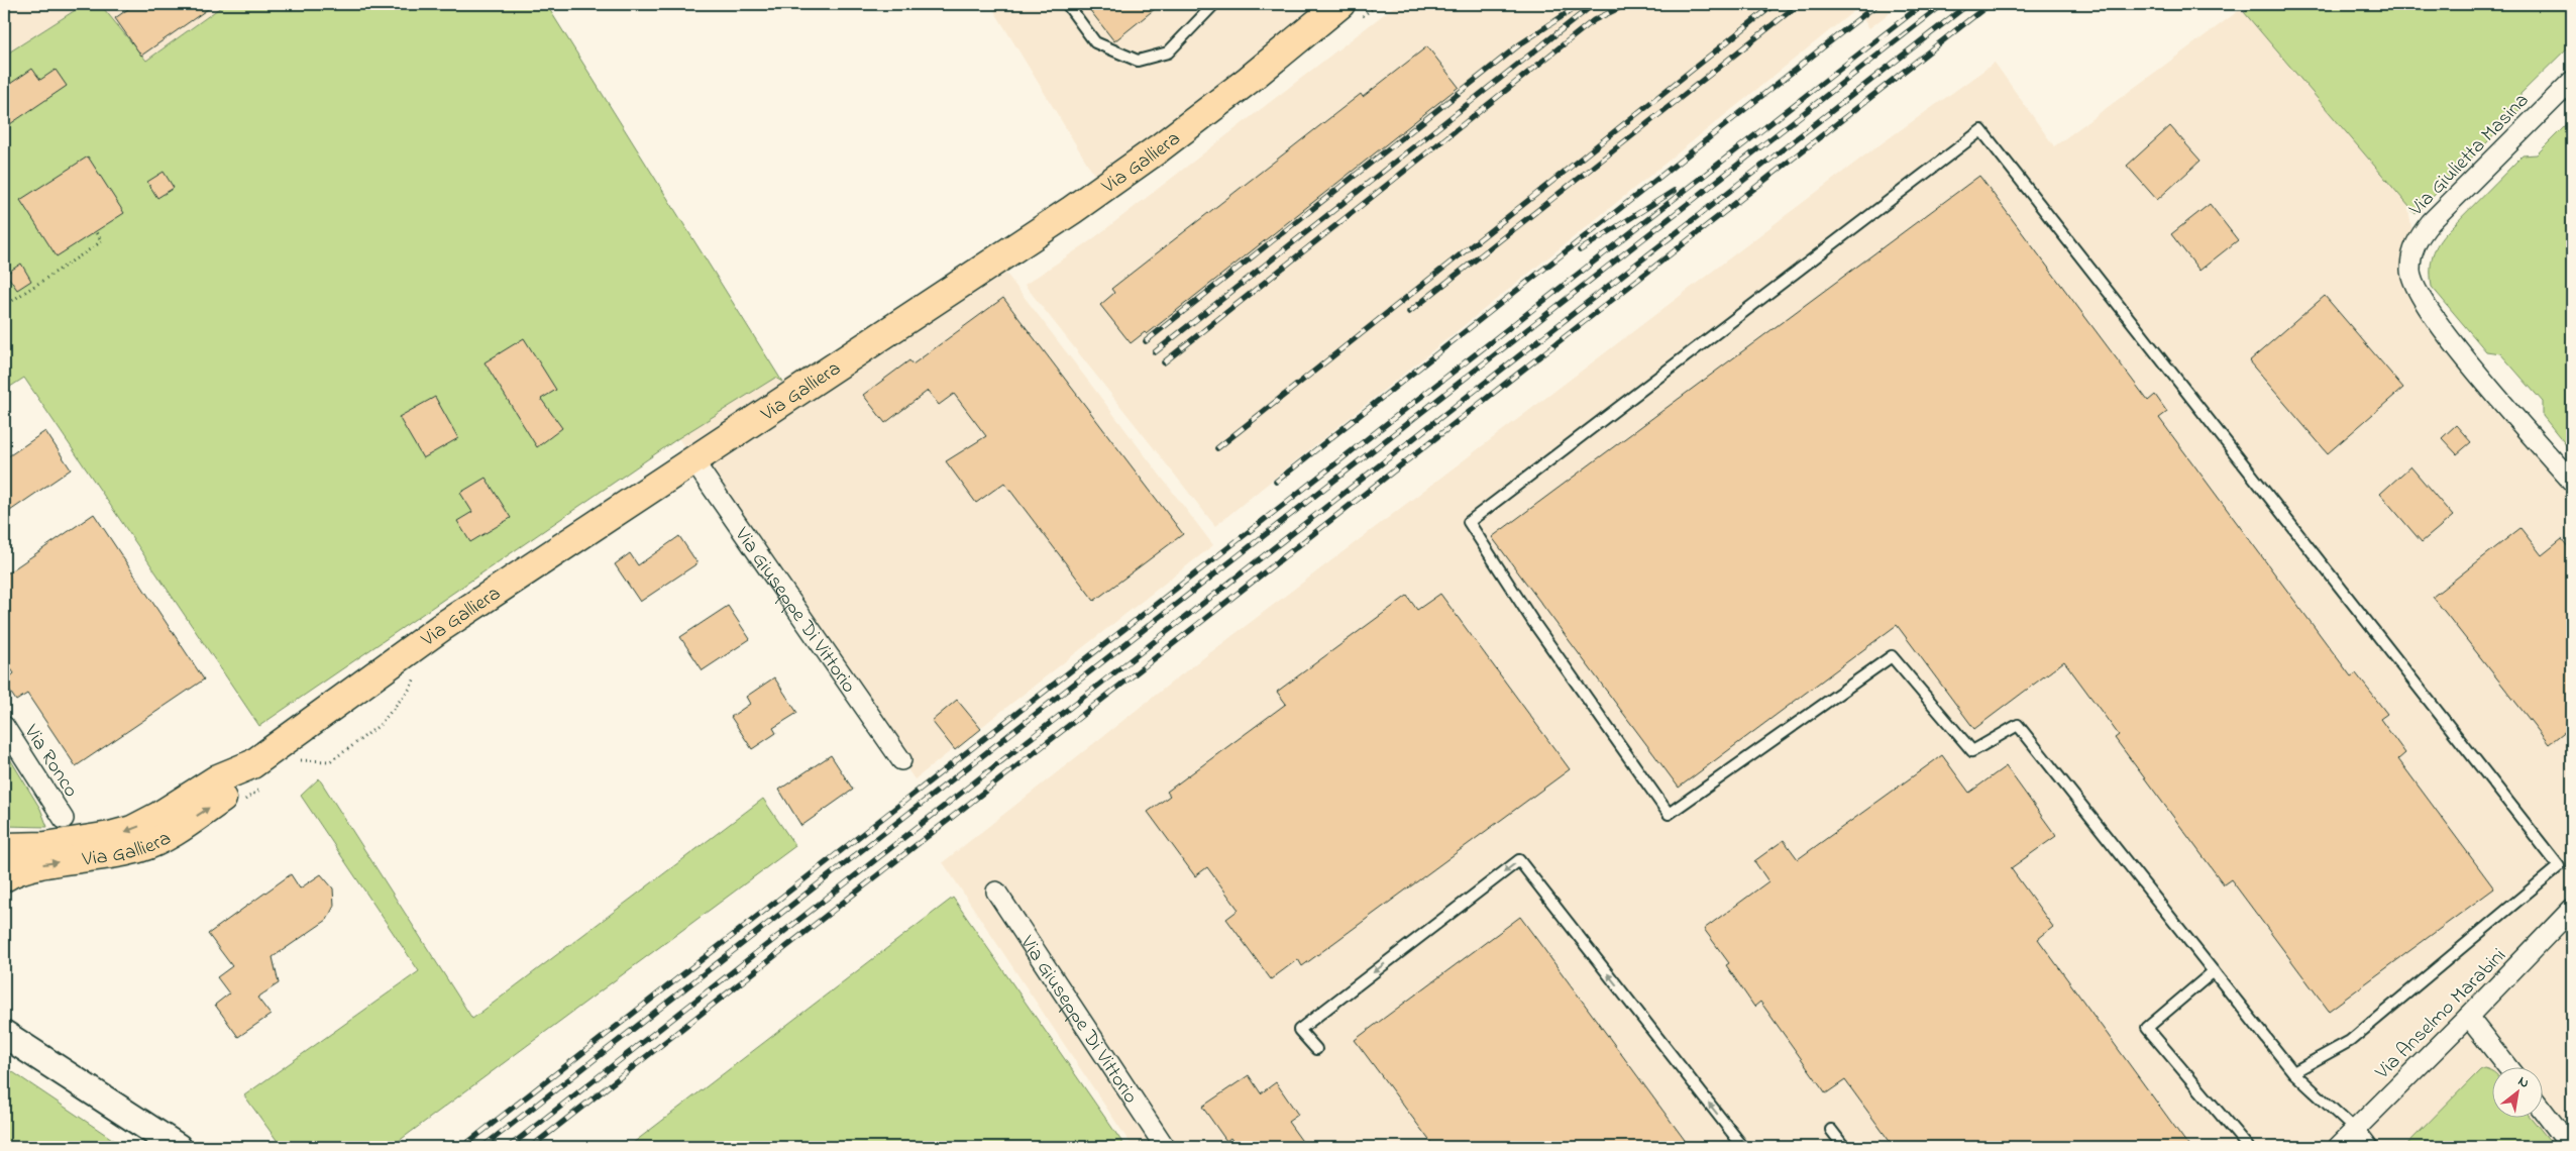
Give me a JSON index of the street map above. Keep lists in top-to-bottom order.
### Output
{
  "streets": {
    "main road": ["Via Galliera"],
    "street": [
      "Via Giulietta Masina",
      "Via Giuseppe Di Vittorio",
      "Via Ronco",
      "Via Anselmo Marabini"
    ]
  },
  "crossings": [
    ["Via Galliera", "Via Giuseppe Di Vittorio"]
  ],
  "north": "top right"
}
